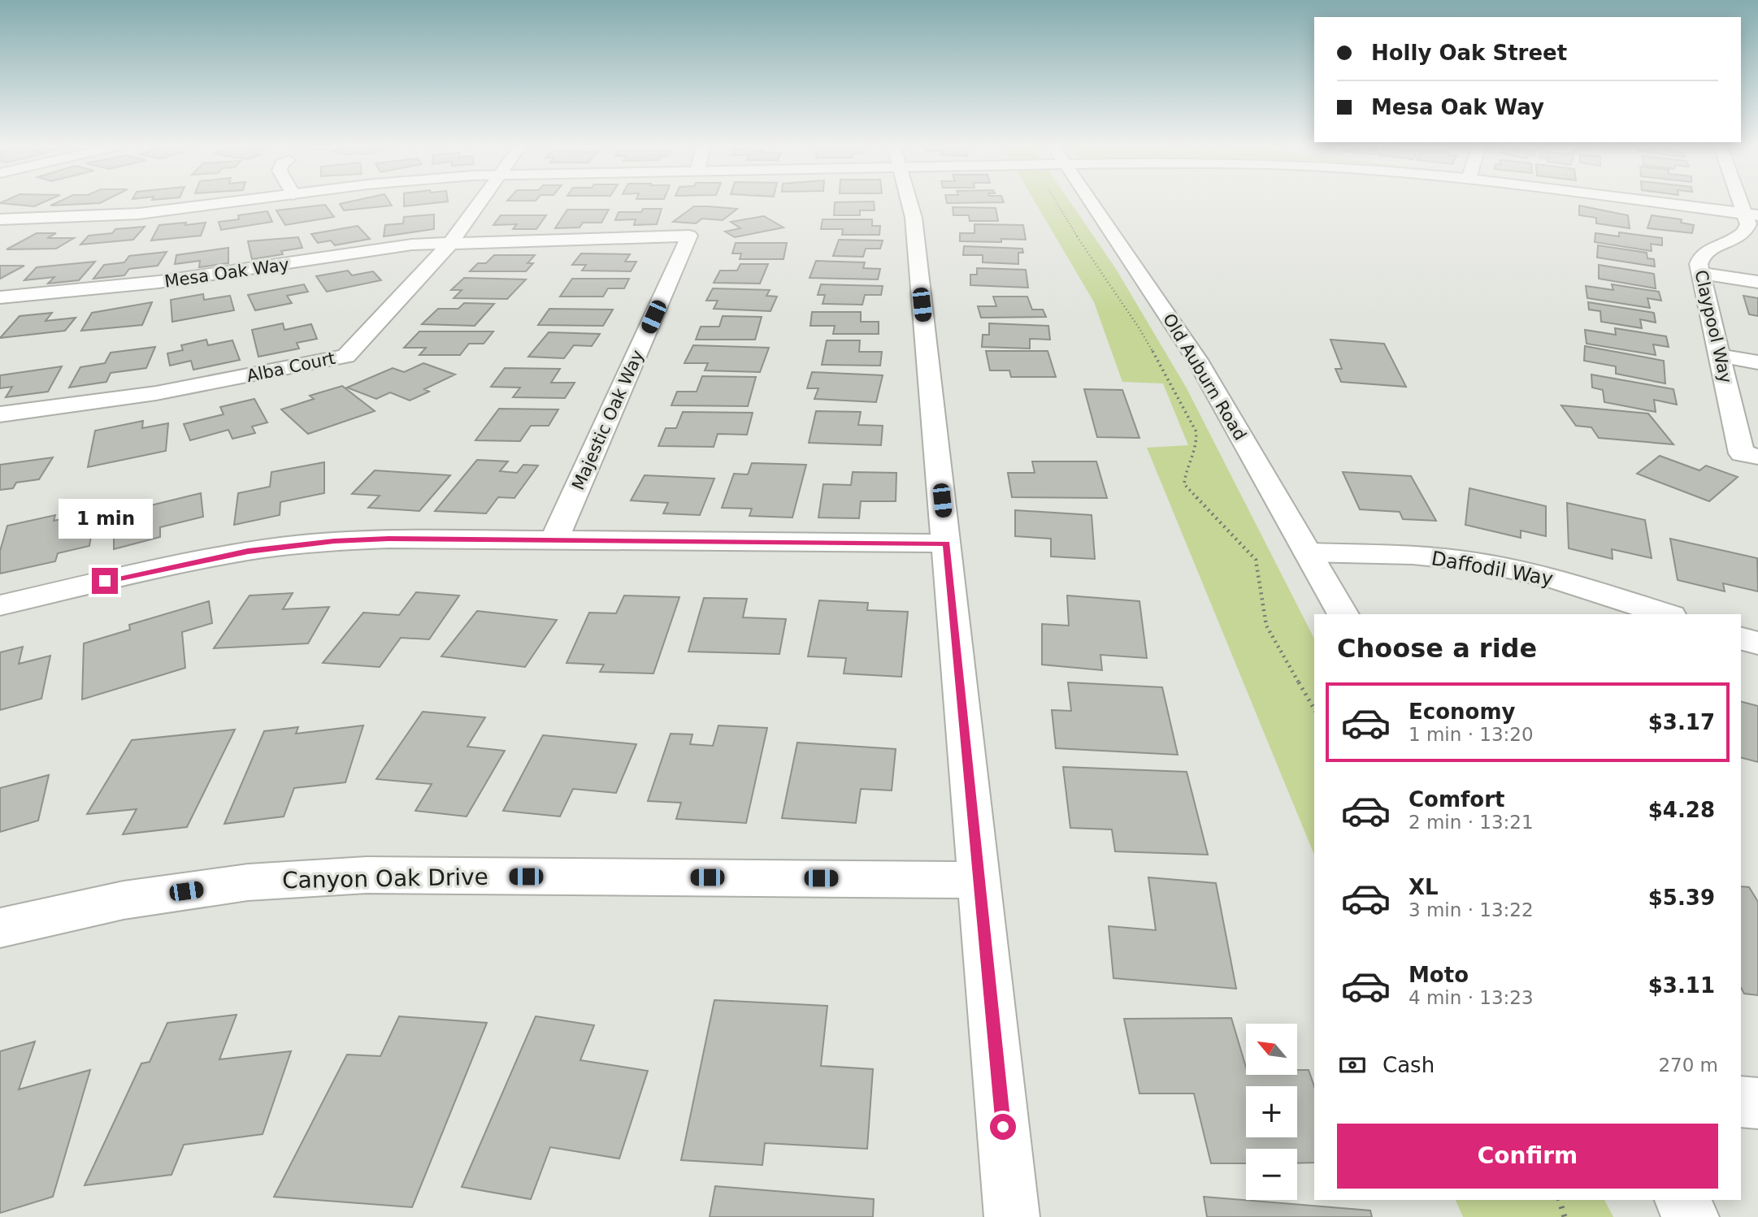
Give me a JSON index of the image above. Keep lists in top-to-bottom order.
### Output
{
  "streets": {
    "street": [
      "Mesa Oak Way",
      "Claypool Way",
      "Alba Court",
      "Old Auburn Road",
      "Majestic Oak Way",
      "Daffodil Way",
      "Canyon Oak Drive"
    ]
  },
  "crossings": [
    ["Mesa Oak Way", "Alba Court"],
    ["Mesa Oak Way", "Majestic Oak Way"],
    ["Alba Court", "Majestic Oak Way"],
    ["Old Auburn Road", "Daffodil Way"]
  ],
  "north": "top left",
  "page": {
    "banner": ["Holly Oak Street", "Mesa Oak Way"],
    "bubble": "1 min",
    "heading": "Choose a ride",
    "list": [
      {
        "name": "Economy",
        "note": "1 min · 13:20",
        "value": "$3.17"
      },
      {
        "name": "Comfort",
        "note": "2 min · 13:21",
        "value": "$4.28"
      },
      {
        "name": "XL",
        "note": "3 min · 13:22",
        "value": "$5.39"
      },
      {
        "name": "Moto",
        "note": "4 min · 13:23",
        "value": "$3.11"
      }
    ],
    "map_buttons": ["+", "−"],
    "pay": ["Cash", "270 m"],
    "buttons": "Confirm"
  }
}
